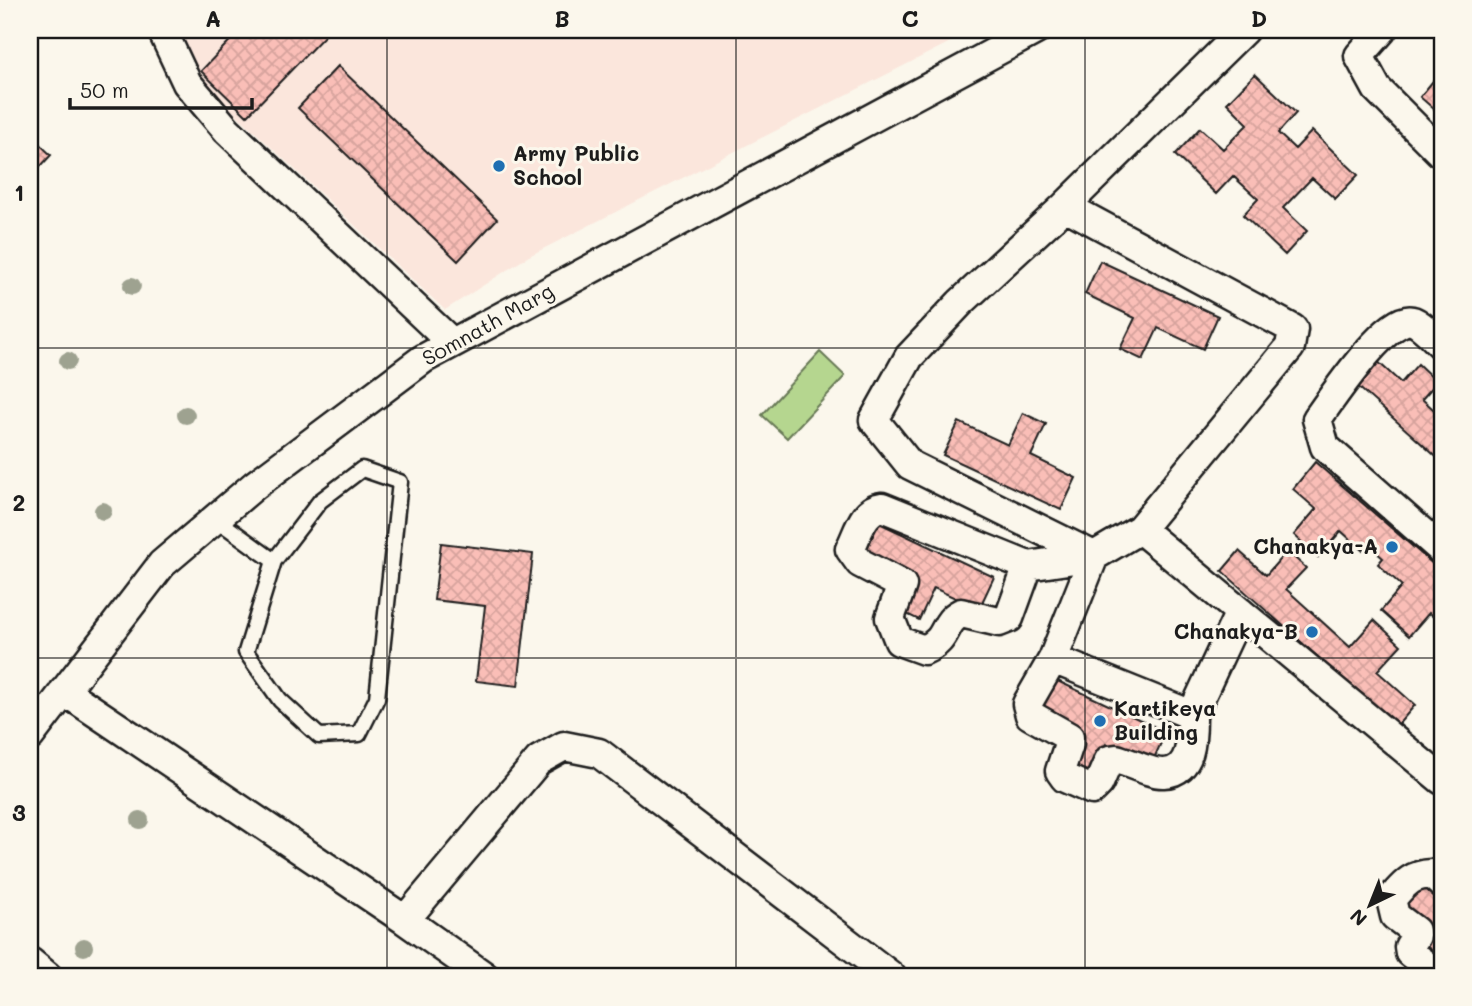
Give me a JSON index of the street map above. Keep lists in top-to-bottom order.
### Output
{
  "streets": {
    "street": ["Somnath Marg"]
  },
  "places": [
    "Army Public School",
    "Chanakya-A",
    "Chanakya-B",
    "Kartikeya Building"
  ],
  "scale_bar": "50 m",
  "north": "bottom left",
  "grid": {
    "columns": [
      "A",
      "B",
      "C",
      "D"
    ],
    "rows": ["1", "2", "3"]
  }
}
